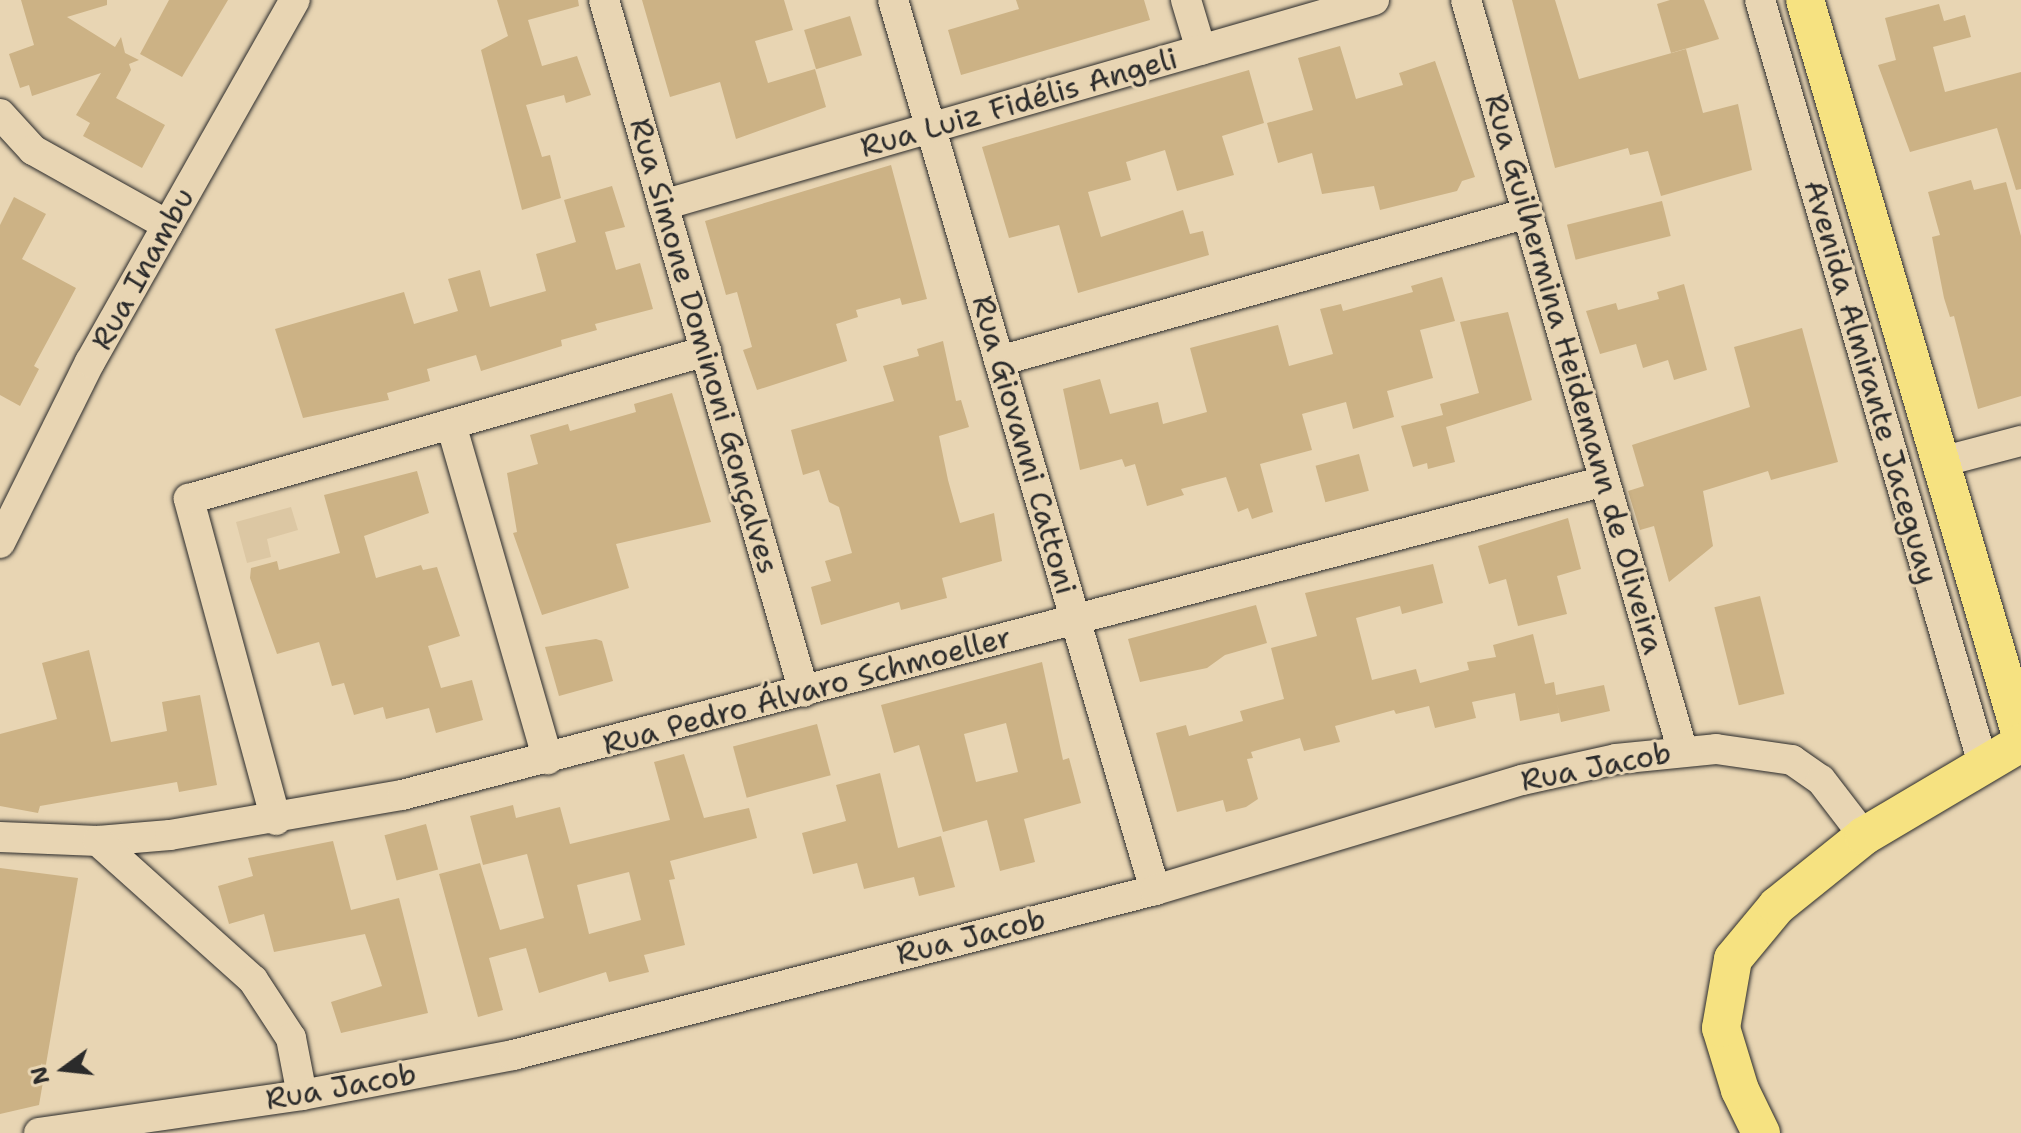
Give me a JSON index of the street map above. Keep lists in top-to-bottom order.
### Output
{
  "streets": {
    "main road": ["Avenida Almirante Jaceguay"],
    "street": [
      "Rua Luiz Fidélis Angeli",
      "Rua Inambu",
      "Rua Simone Dominoni Gonçalves",
      "Rua Guilhermina Heidemann de Oliveira",
      "Rua Giovanni Cattoni",
      "Rua Pedro Álvaro Schmoeller",
      "Rua Jacob"
    ]
  },
  "crossings": [
    ["Rua Luiz Fidélis Angeli", "Rua Simone Dominoni Gonçalves"],
    ["Rua Luiz Fidélis Angeli", "Rua Giovanni Cattoni"],
    ["Rua Simone Dominoni Gonçalves", "Rua Pedro Álvaro Schmoeller"],
    ["Rua Guilhermina Heidemann de Oliveira", "Rua Pedro Álvaro Schmoeller"],
    ["Rua Guilhermina Heidemann de Oliveira", "Rua Jacob"],
    ["Rua Giovanni Cattoni", "Rua Pedro Álvaro Schmoeller"],
    ["Rua Giovanni Cattoni", "Rua Jacob"]
  ],
  "north": "left"
}
